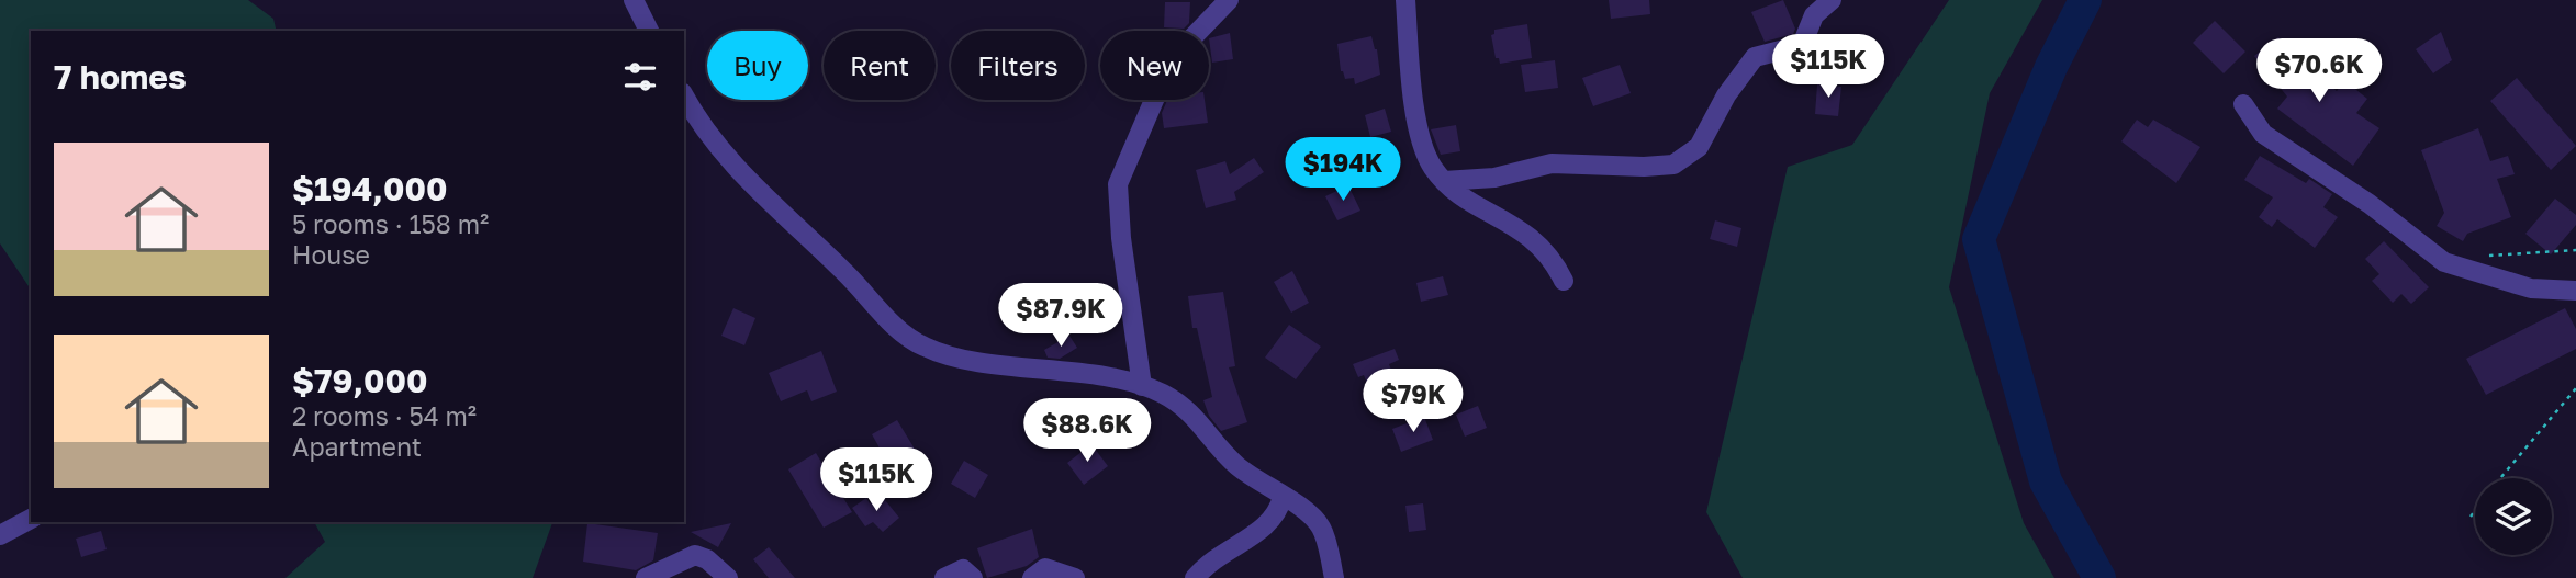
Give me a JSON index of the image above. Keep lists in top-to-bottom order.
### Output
{
  "page": {
    "chip": [
      "Buy",
      "Rent",
      "Filters",
      "New"
    ],
    "heading": "7 homes",
    "price": [
      "$115K",
      "$70.6K",
      "$194K",
      "$87.9K",
      "$79K",
      "$88.6K",
      "$115K"
    ],
    "list": [
      {
        "name": "$194,000",
        "note": "5 rooms · 158 m² · House"
      },
      {
        "name": "$79,000",
        "note": "2 rooms · 54 m² · Apartment"
      }
    ]
  }
}
